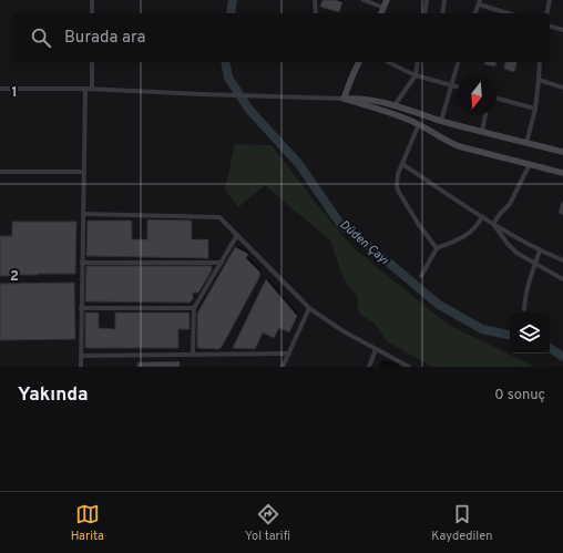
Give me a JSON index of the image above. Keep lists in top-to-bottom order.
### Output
{
  "water": ["Düden Çayı"],
  "north": "bottom",
  "page": {
    "search": "Burada ara",
    "heading": ["Yakında", "0 sonuç"],
    "nav": ["Harita", "Yol tarifi", "Kaydedilen"]
  },
  "grid": {
    "rows": ["1", "2"]
  }
}
